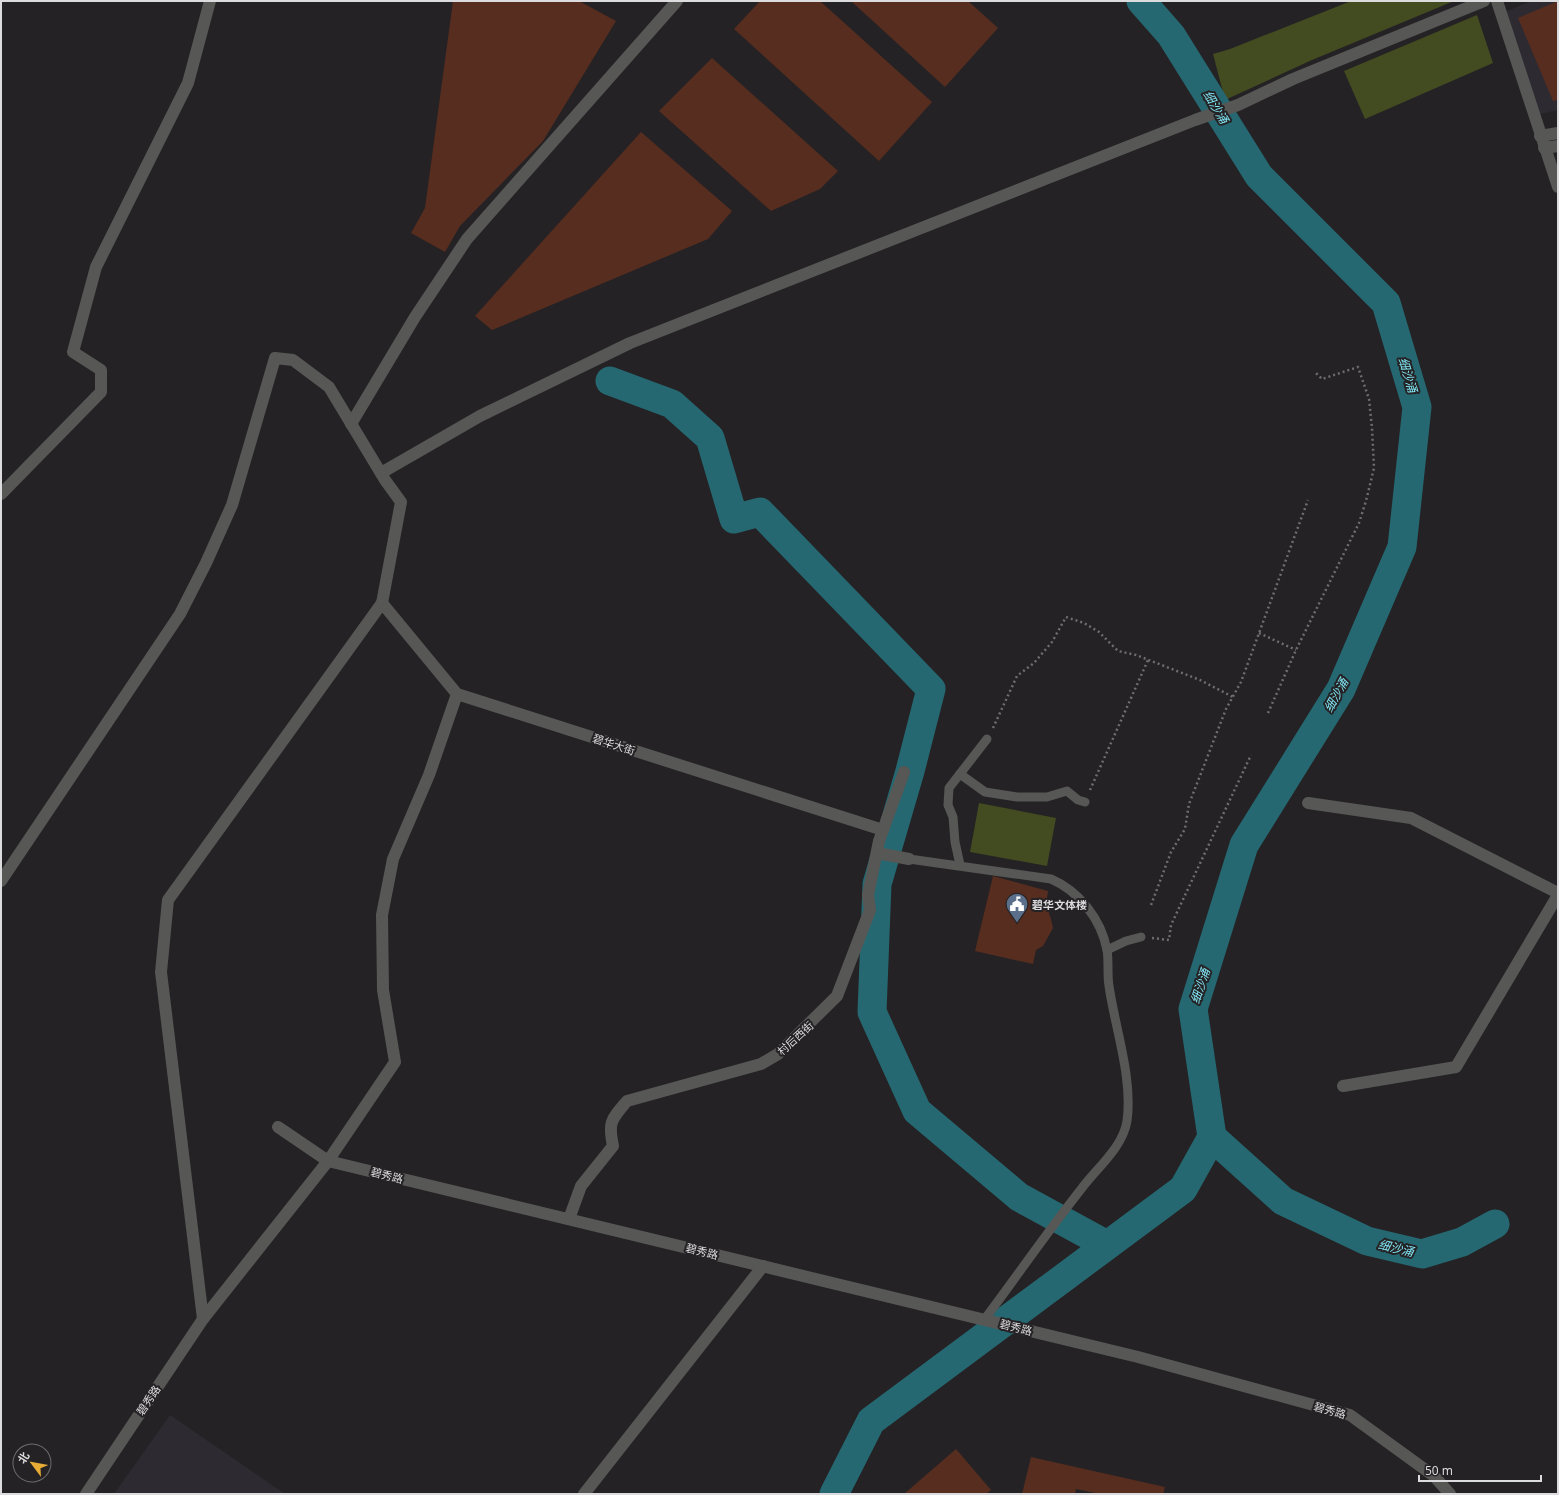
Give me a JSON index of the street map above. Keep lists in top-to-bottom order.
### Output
{
  "streets": {
    "street": ["碧华大街", "村后西街", "碧秀路"]
  },
  "crossings": [
    ["碧华大街", "村后西街"],
    ["村后西街", "碧秀路"]
  ],
  "water": ["细沙涌"],
  "places": {
    "public building": ["碧华文体楼"]
  },
  "scale_bar": "50 m",
  "north": "top left"
}
